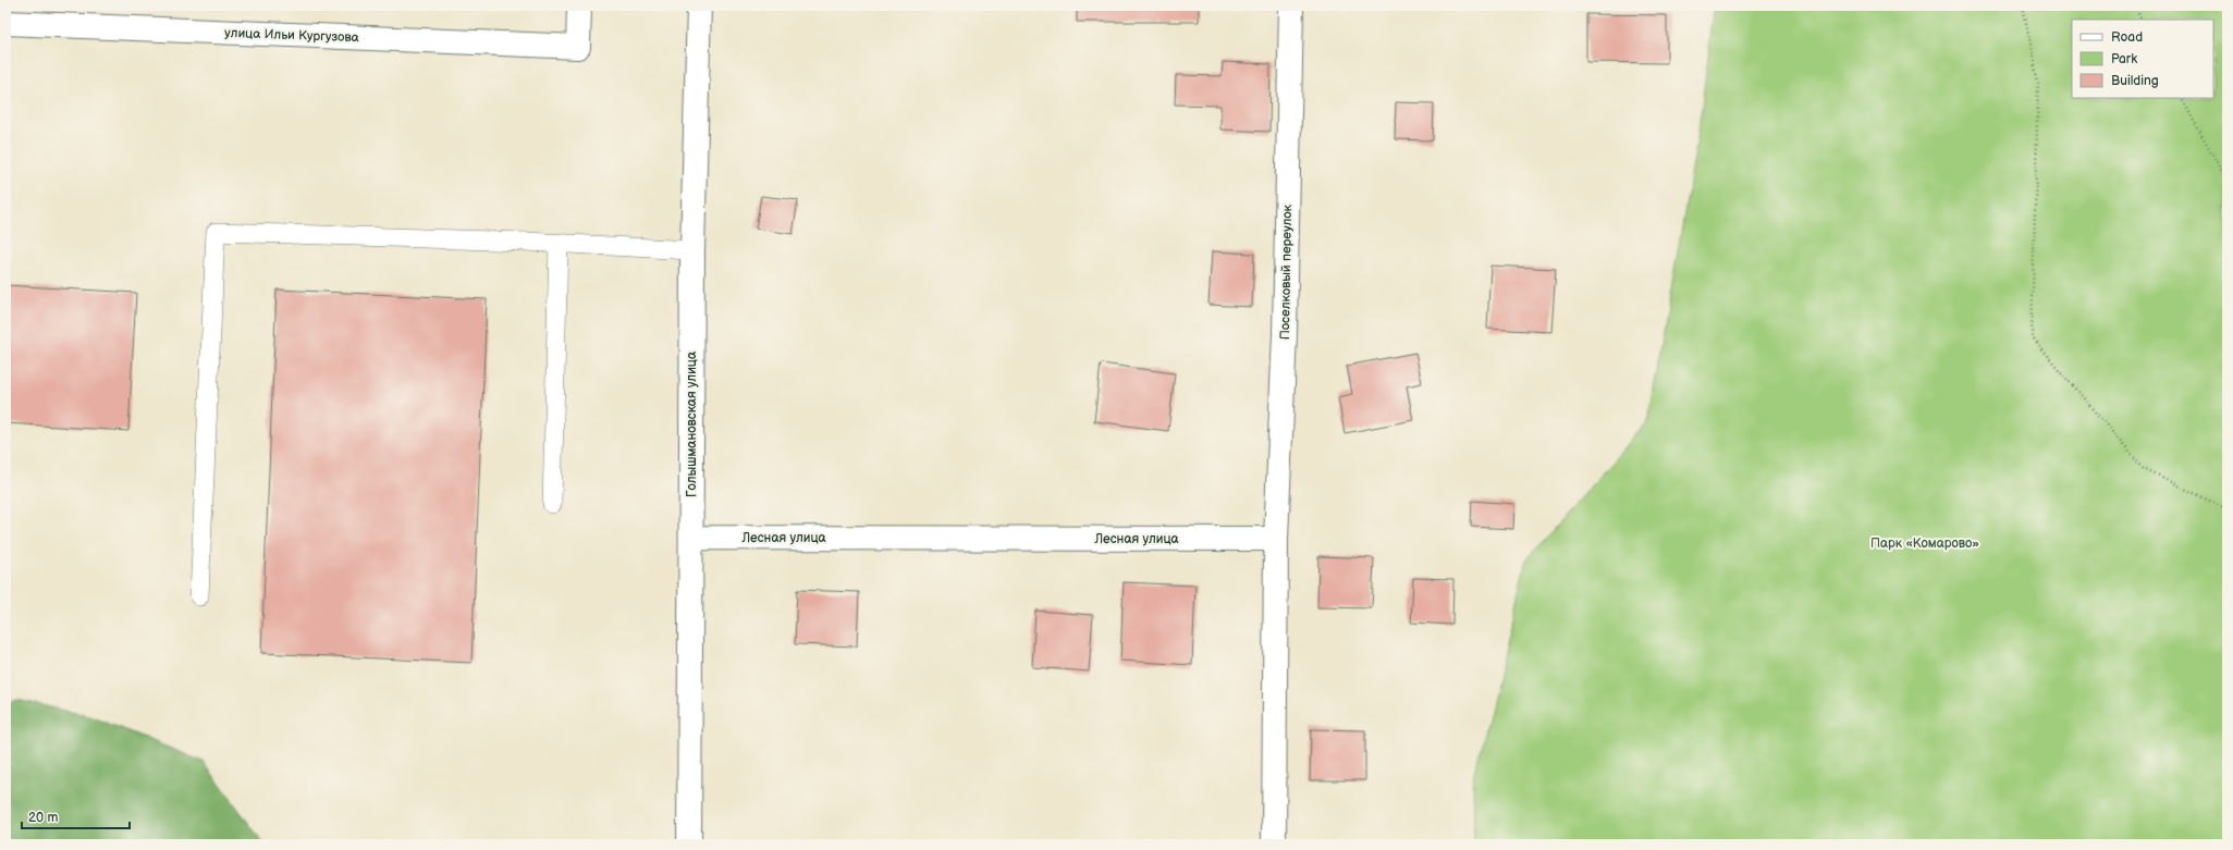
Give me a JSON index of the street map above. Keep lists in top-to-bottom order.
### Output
{
  "streets": {
    "street": [
      "улица Ильи Кургузова",
      "Поселковый переулок",
      "Голышмановская улица",
      "Лесная улица"
    ]
  },
  "crossings": [
    ["Поселковый переулок", "Лесная улица"],
    ["Голышмановская улица", "Лесная улица"]
  ],
  "parks": ["Парк «Комарово»"],
  "legend": ["Road", "Park", "Building"],
  "scale_bar": "20 m"
}
